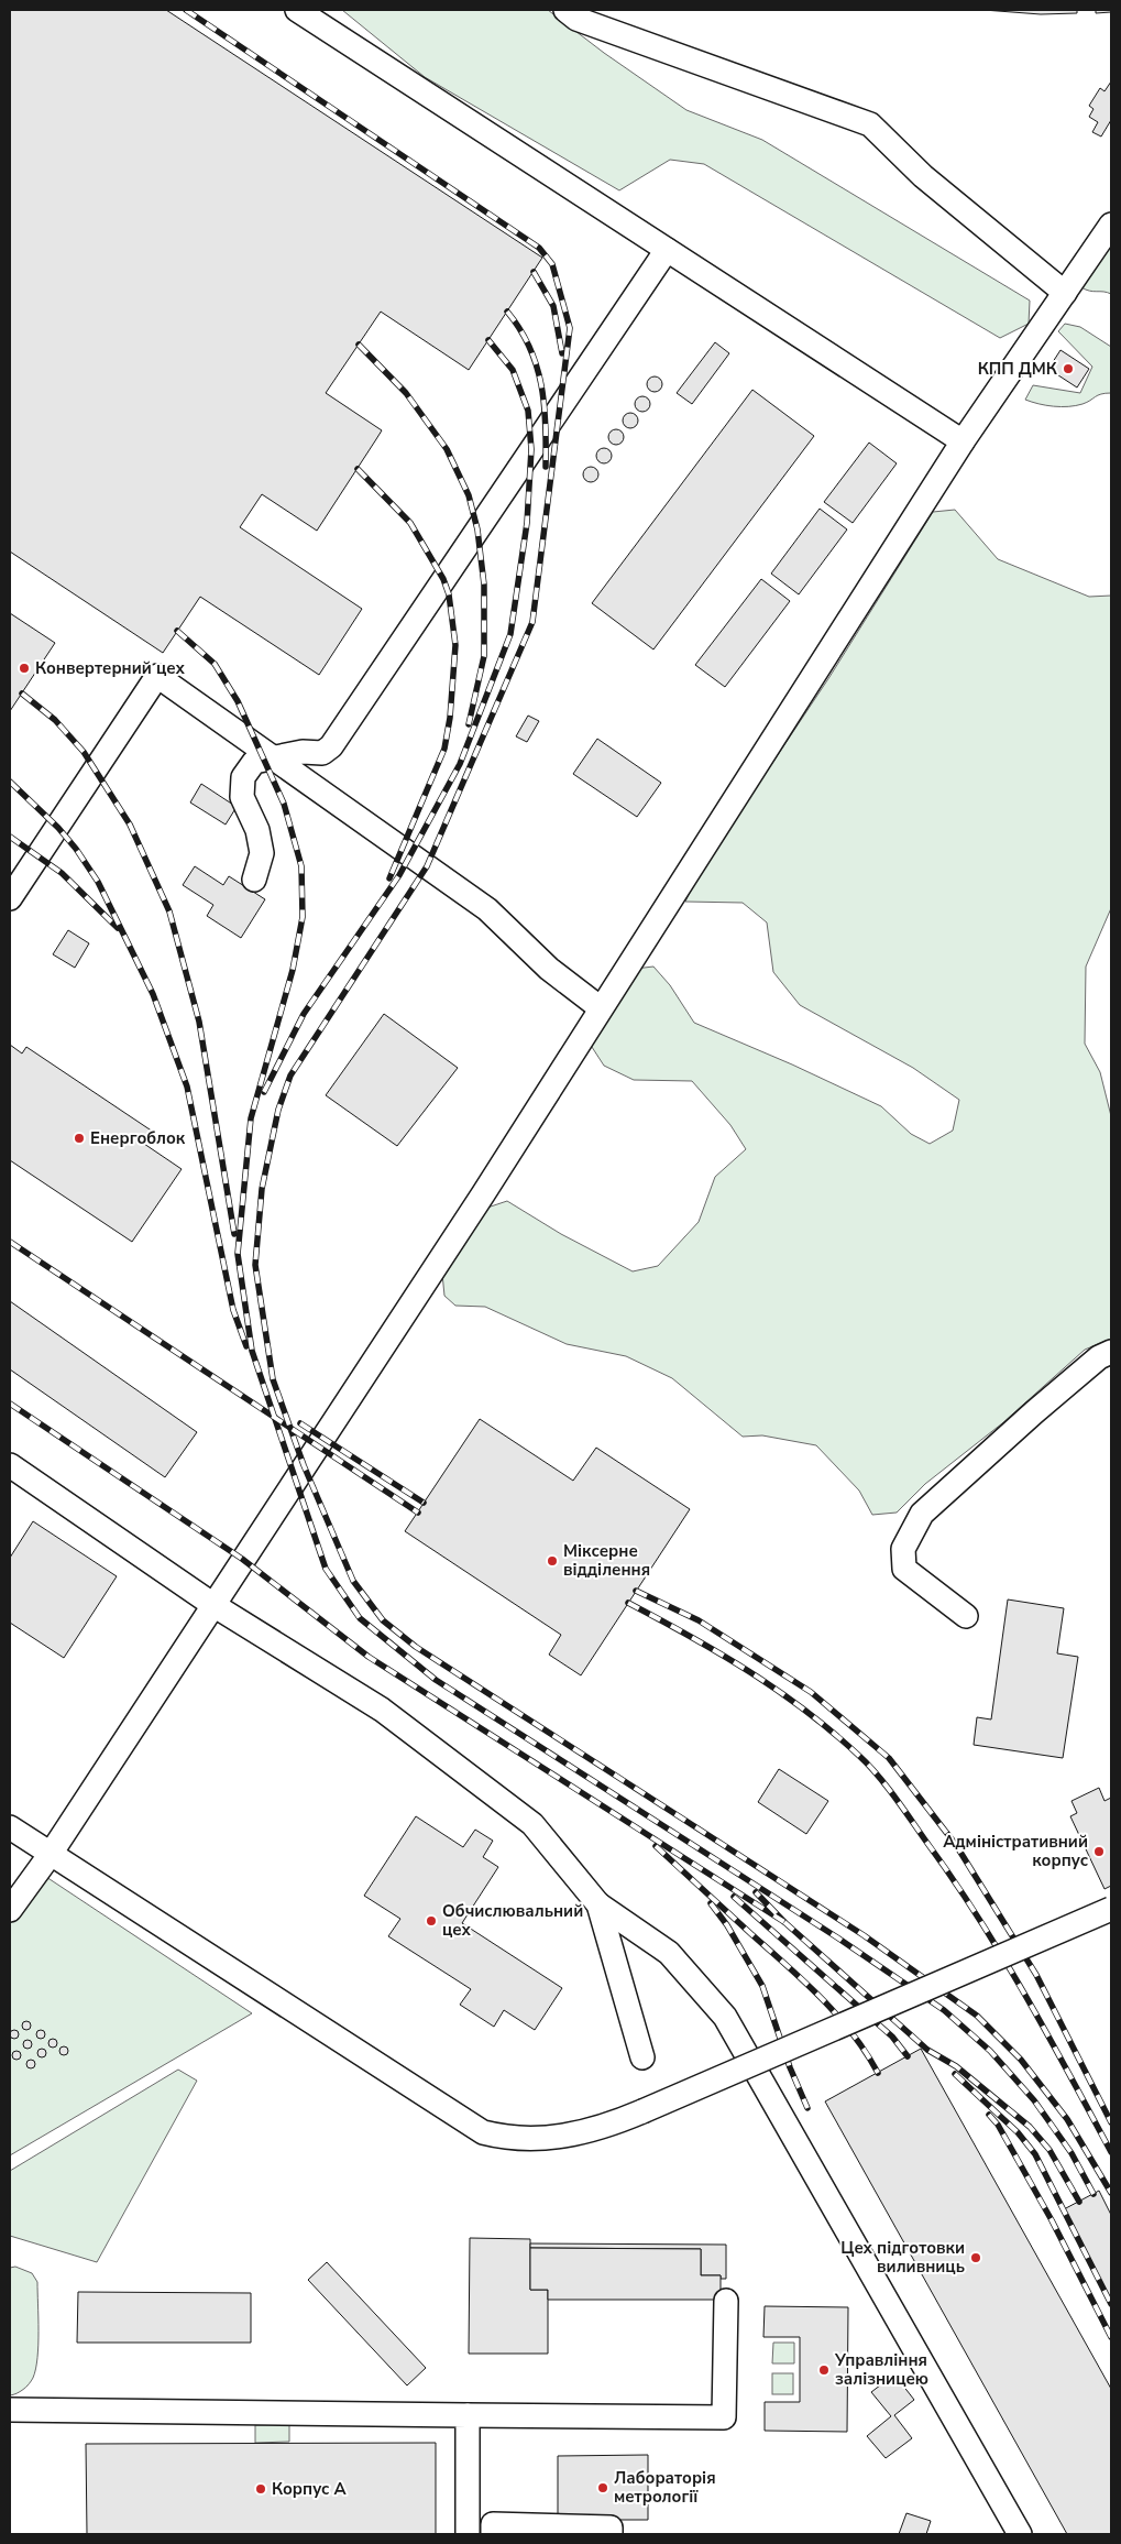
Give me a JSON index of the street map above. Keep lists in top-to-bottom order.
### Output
{
  "places": [
    "КПП ДМК",
    "Конвертерний цех",
    "Енергоблок",
    "Міксерне відділення",
    "Адміністративний корпус",
    "Обчислювальний цех",
    "Цех підготовки виливниць",
    "Управління залізницею",
    "Лабораторія метрології",
    "Корпус А"
  ]
}
